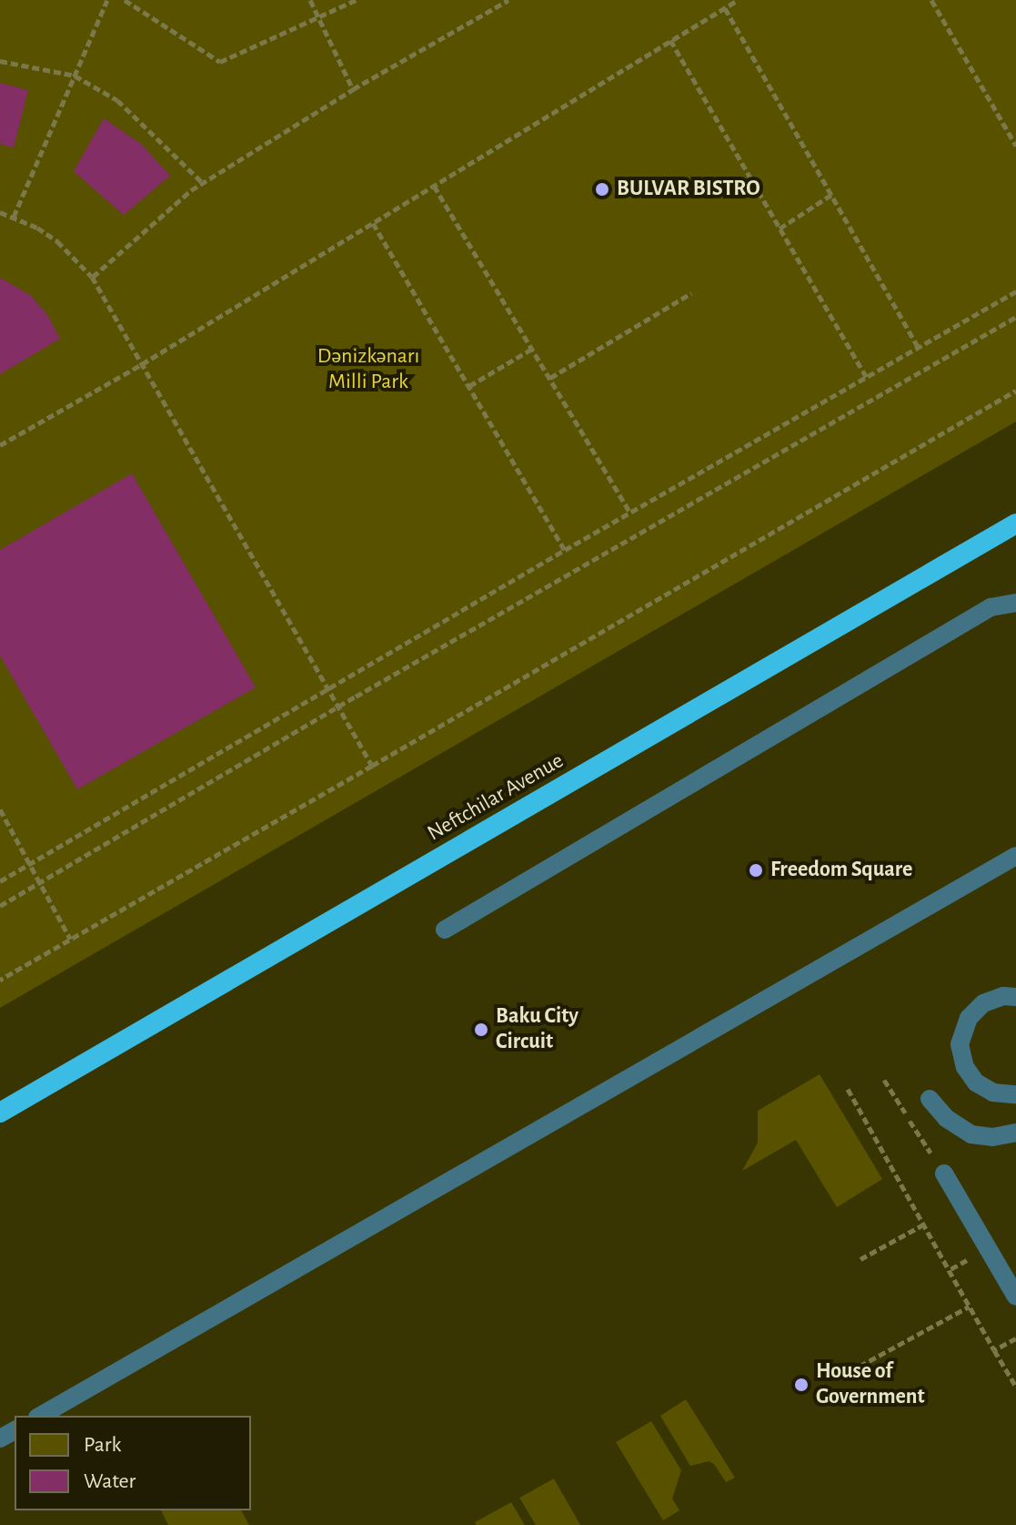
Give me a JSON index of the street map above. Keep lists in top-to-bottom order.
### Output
{
  "streets": {
    "highway": ["Neftchilar Avenue"]
  },
  "parks": ["Dənizkənarı Milli Park"],
  "places": [
    "BULVAR BISTRO",
    "Freedom Square",
    "Baku City Circuit",
    "House of Government"
  ],
  "legend": ["Park", "Water"]
}
